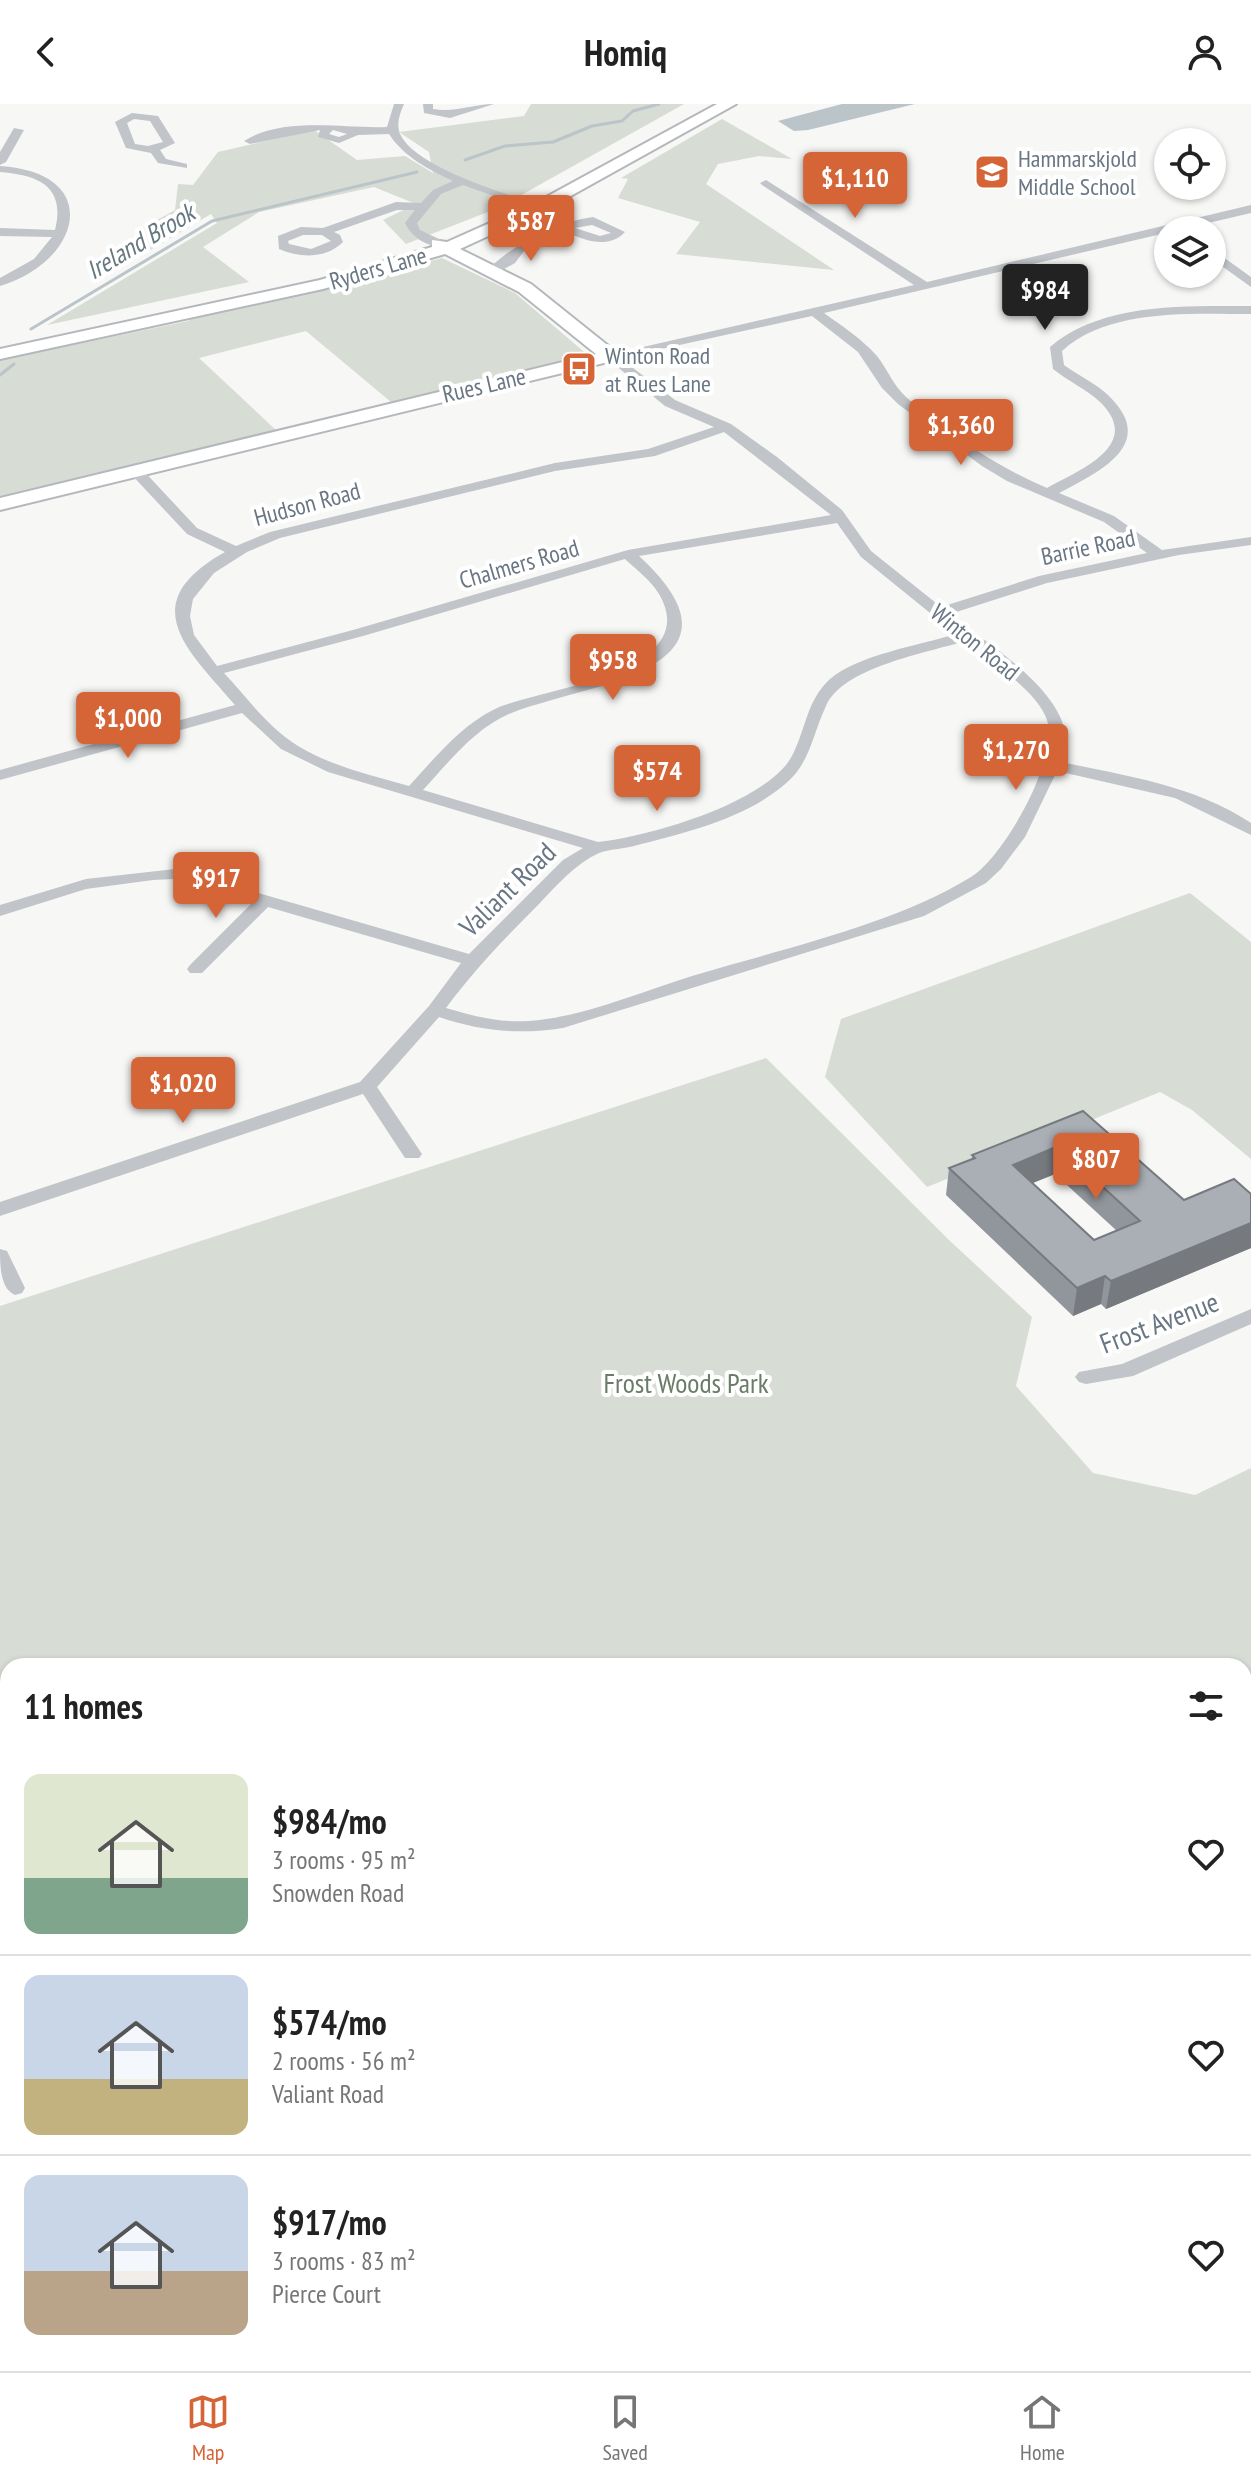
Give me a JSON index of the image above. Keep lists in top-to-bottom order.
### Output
{
  "streets": {
    "main road": ["Ryders Lane", "Rues Lane", "Winton Road"],
    "street": [
      "Hudson Road",
      "Barrie Road",
      "Chalmers Road",
      "Valiant Road",
      "Frost Avenue"
    ]
  },
  "crossings": [
    ["Ryders Lane", "Winton Road"],
    ["Rues Lane", "Winton Road"],
    ["Hudson Road", "Chalmers Road"],
    ["Hudson Road", "Winton Road"],
    ["Hudson Road", "Valiant Road"],
    ["Barrie Road", "Winton Road"],
    ["Chalmers Road", "Winton Road"],
    ["Winton Road", "Valiant Road"]
  ],
  "water": ["Ireland Brook"],
  "parks": ["Frost Woods Park"],
  "places": {
    "school or university": ["Hammarskjold Middle School"],
    "bus stop": ["Winton Road at Rues Lane"]
  },
  "page": {
    "header": "Homiq",
    "price": [
      "$1,110",
      "$587",
      "$984",
      "$1,360",
      "$958",
      "$1,000",
      "$1,270",
      "$574",
      "$917",
      "$1,020",
      "$807"
    ],
    "heading": "11 homes",
    "list": [
      {
        "name": "$984/mo",
        "note": "3 rooms · 95 m² · Snowden Road"
      },
      {
        "name": "$574/mo",
        "note": "2 rooms · 56 m² · Valiant Road"
      },
      {
        "name": "$917/mo",
        "note": "3 rooms · 83 m² · Pierce Court"
      }
    ],
    "tabs": ["Map", "Saved", "Home"]
  }
}
